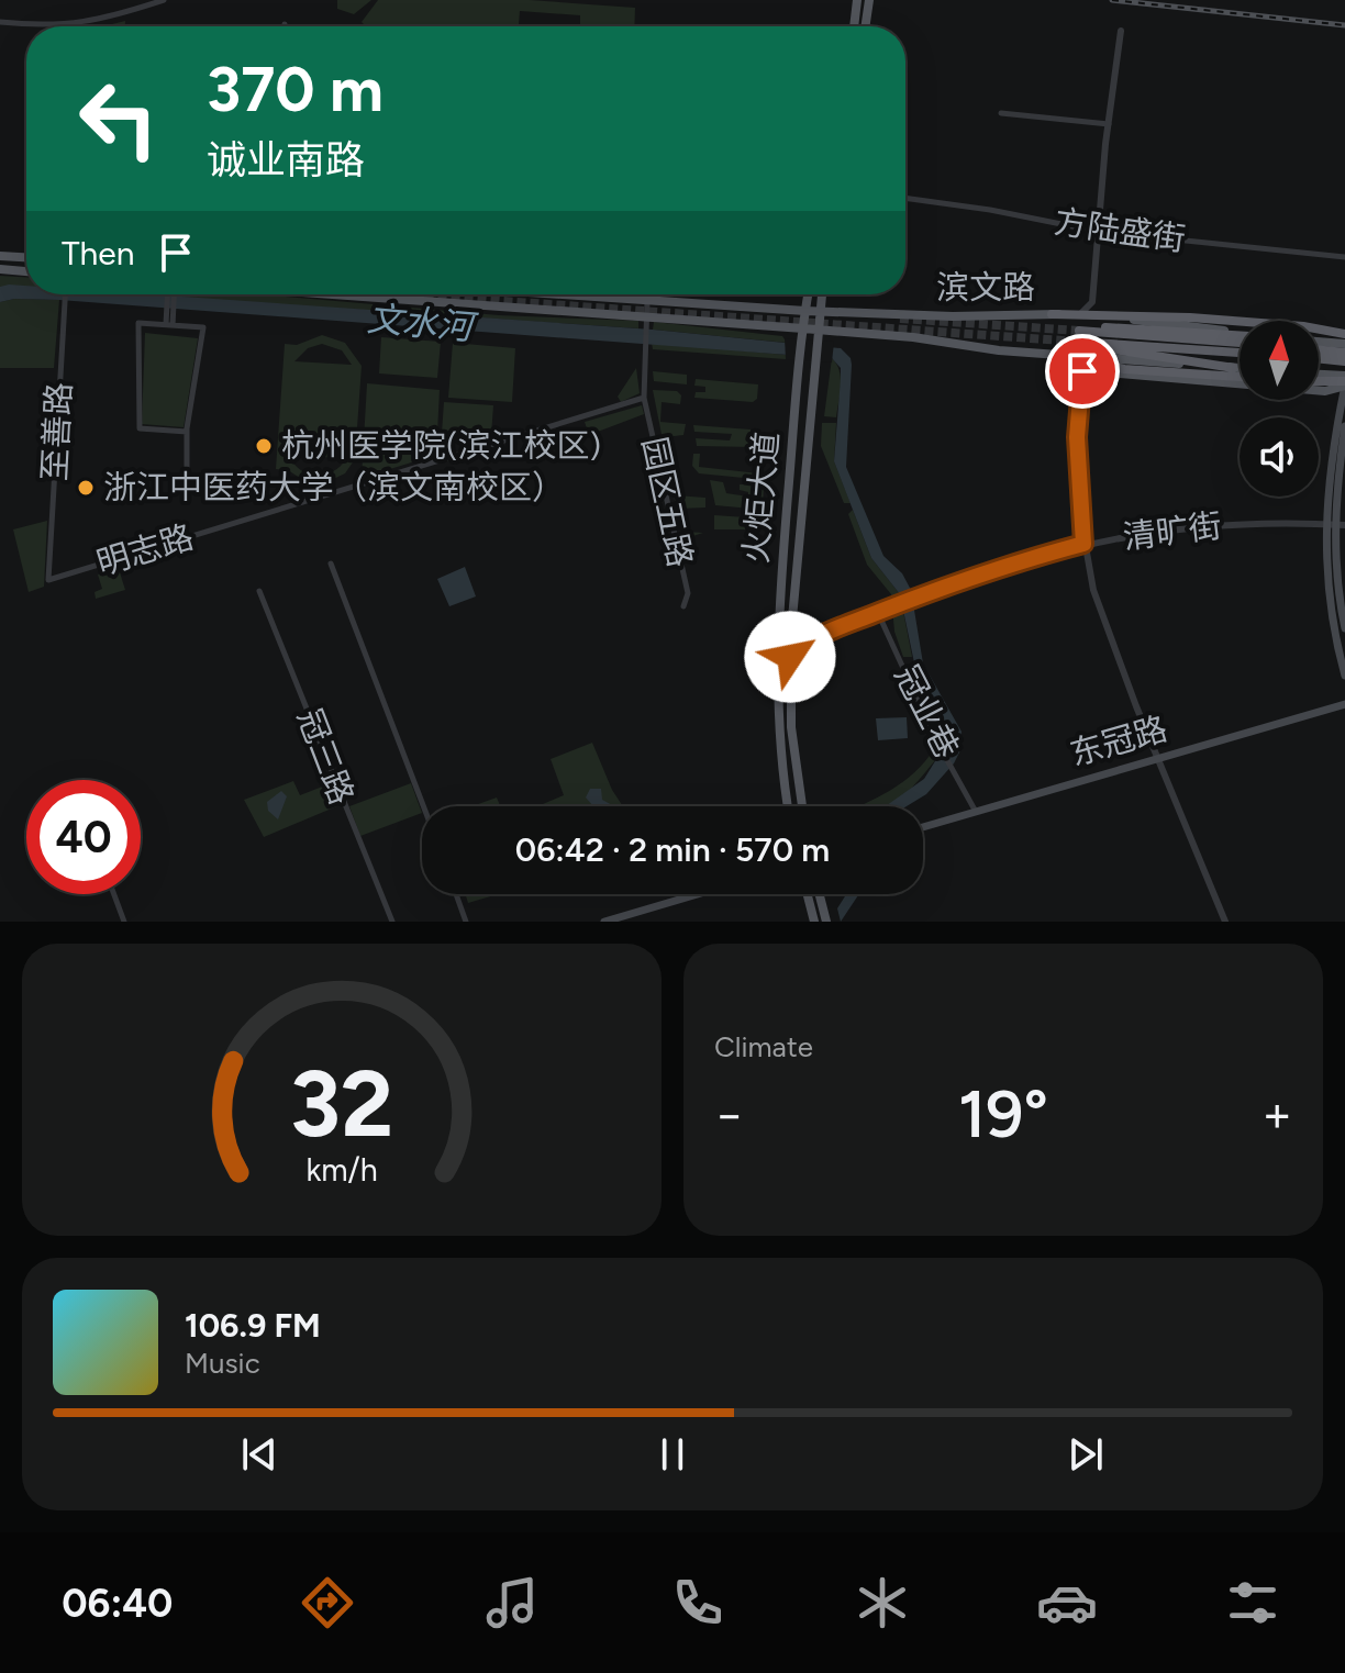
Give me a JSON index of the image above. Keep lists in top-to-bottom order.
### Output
{
  "streets": {
    "main road": ["滨文路", "火炬大道", "东冠路"],
    "street": [
      "方陆盛街",
      "至善路",
      "园区五路",
      "清旷街",
      "明志路",
      "冠业巷",
      "冠三路"
    ]
  },
  "crossings": [
    ["滨文路", "火炬大道"],
    ["滨文路", "园区五路"],
    ["至善路", "明志路"],
    ["火炬大道", "清旷街"],
    ["园区五路", "明志路"],
    ["清旷街", "冠业巷"],
    ["冠业巷", "东冠路"]
  ],
  "water": ["文水河"],
  "places": ["杭州医学院(滨江校区)", "浙江中医药大学（滨文南校区）"],
  "north": "top",
  "page": {
    "turn": ["370 m", "诚业南路"],
    "then": "Then",
    "limit": "40",
    "trip": "06:42 · 2 min · 570 m",
    "tile": "Climate",
    "heat": ["−", "19°", "+"],
    "song": ["106.9 FM", "Music"],
    "tabs": "06:40",
    "gauge": ["32", "km/h"]
  }
}
